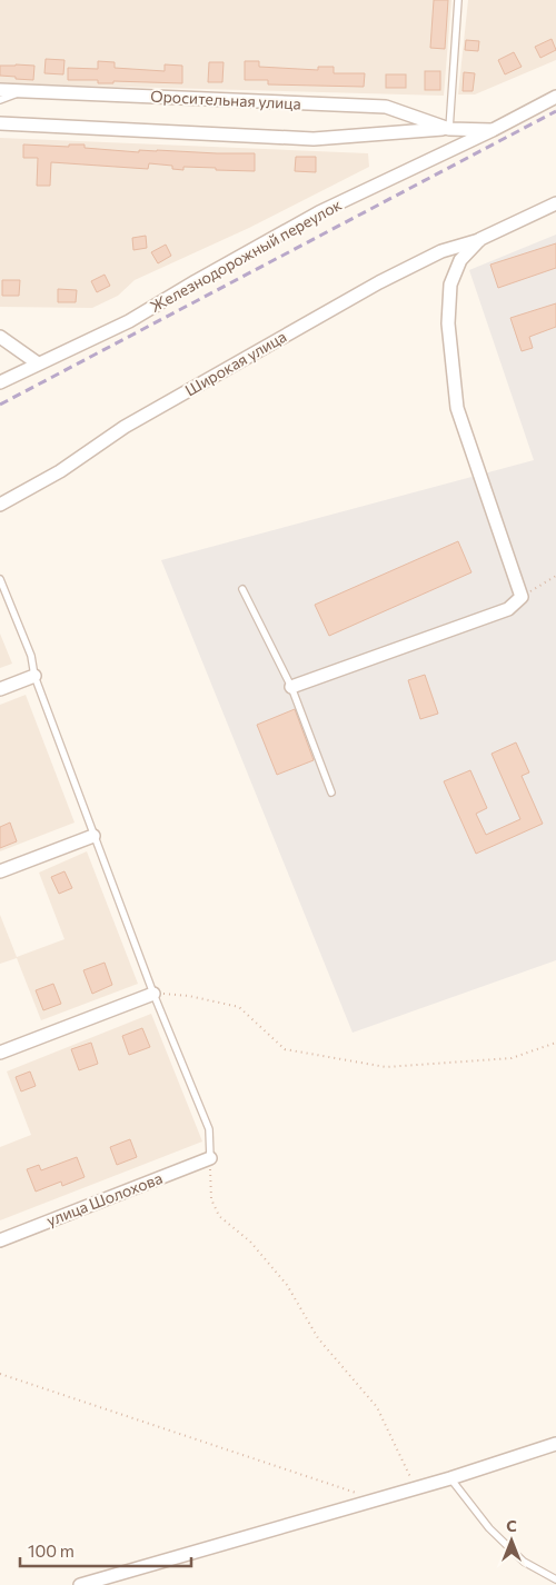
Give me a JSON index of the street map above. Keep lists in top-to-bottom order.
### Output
{
  "streets": {
    "street": [
      "Оросительная улица",
      "Железнодорожный переулок",
      "Широкая улица",
      "улица Шолохова"
    ]
  },
  "crossings": [
    ["Оросительная улица", "Железнодорожный переулок"]
  ],
  "scale_bar": "100 m",
  "north": "top"
}
